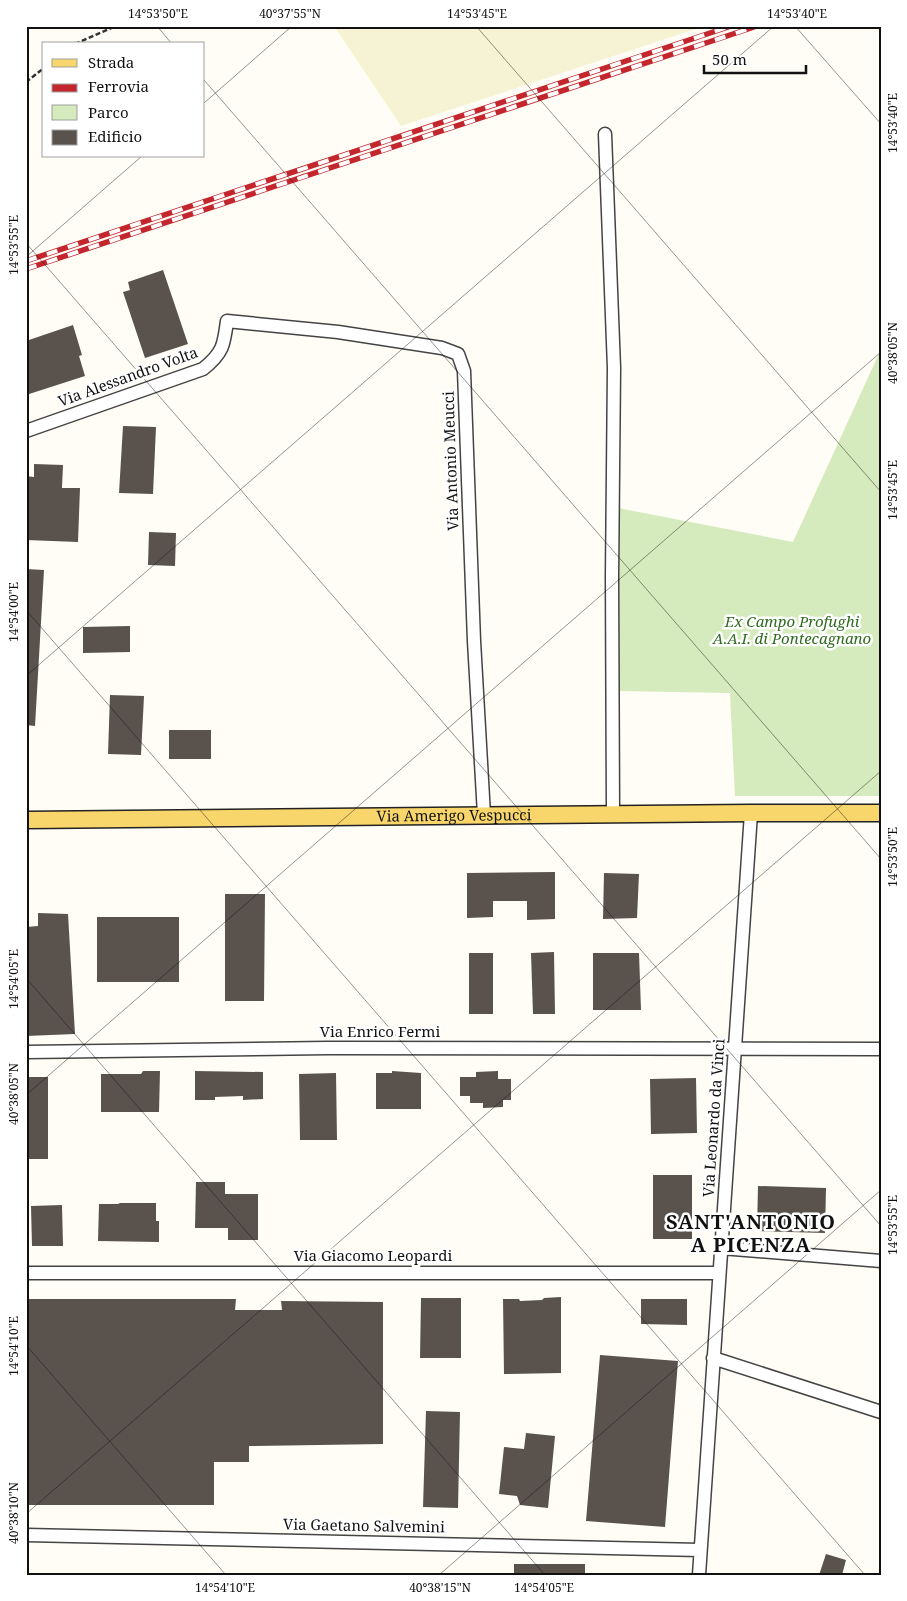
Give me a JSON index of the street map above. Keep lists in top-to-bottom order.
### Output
{
  "streets": {
    "main road": ["Via Amerigo Vespucci"],
    "street": [
      "Via Alessandro Volta",
      "Via Antonio Meucci",
      "Via Enrico Fermi",
      "Via Leonardo da Vinci",
      "Via Giacomo Leopardi",
      "Via Gaetano Salvemini"
    ]
  },
  "crossings": [
    ["Via Alessandro Volta", "Via Antonio Meucci"],
    ["Via Antonio Meucci", "Via Amerigo Vespucci"],
    ["Via Amerigo Vespucci", "Via Leonardo da Vinci"],
    ["Via Enrico Fermi", "Via Leonardo da Vinci"],
    ["Via Leonardo da Vinci", "Via Giacomo Leopardi"],
    ["Via Leonardo da Vinci", "Via Gaetano Salvemini"]
  ],
  "districts": ["SANT'ANTONIO A PICENZA"],
  "parks": ["Ex Campo Profughi A.A.I. di Pontecagnano"],
  "legend": [
    "Strada",
    "Ferrovia",
    "Parco",
    "Edificio"
  ],
  "scale_bar": "50 m",
  "coordinates": [
    "14°53'50\"E",
    "40°37'55\"N",
    "14°53'45\"E",
    "14°53'40\"E",
    "14°53'55\"E",
    "40°38'05\"N",
    "14°54'00\"E",
    "14°54'05\"E",
    "14°54'10\"E",
    "40°38'10\"N",
    "40°38'15\"N"
  ]
}
